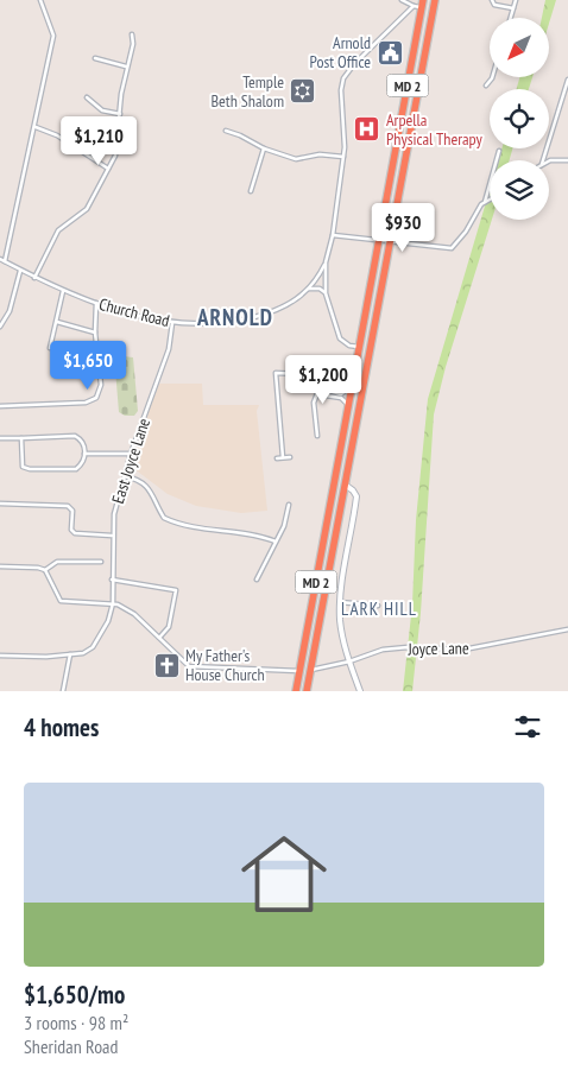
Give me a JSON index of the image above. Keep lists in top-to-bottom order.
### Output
{
  "streets": {
    "highway": ["MD 2"],
    "street": ["Church Road", "East Joyce Lane", "Joyce Lane"]
  },
  "crossings": [
    ["MD 2", "Joyce Lane"],
    ["Church Road", "East Joyce Lane"]
  ],
  "districts": ["ARNOLD", "LARK HILL"],
  "places": {
    "public building": ["Arnold Post Office"],
    "synagogue": ["Temple Beth Shalom"],
    "hospital": ["Arpella Physical Therapy"],
    "church": ["My Father's House Church"]
  },
  "north": "bottom left",
  "page": {
    "price": [
      "$1,210",
      "$930",
      "$1,650",
      "$1,200"
    ],
    "heading": "4 homes",
    "list": [
      {
        "name": "$1,650/mo",
        "note": "3 rooms · 98 m² · Sheridan Road"
      }
    ]
  }
}
